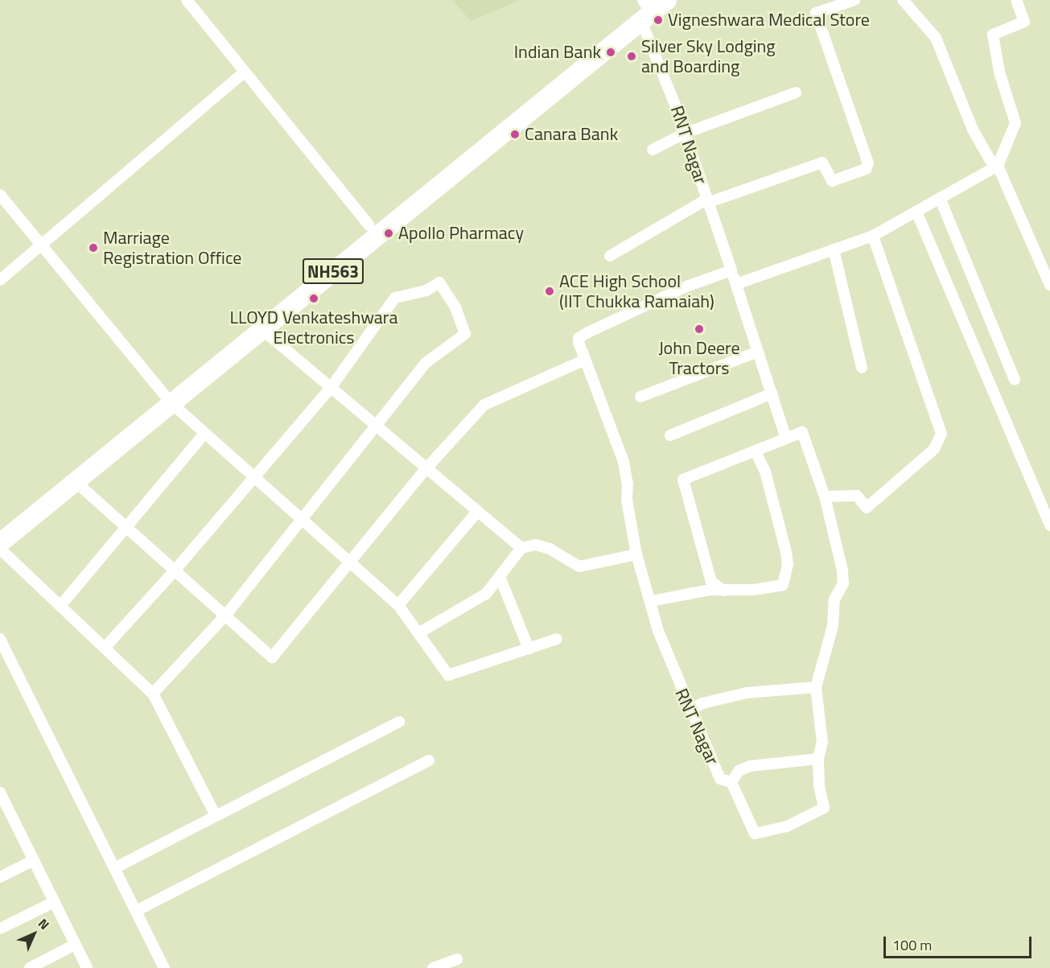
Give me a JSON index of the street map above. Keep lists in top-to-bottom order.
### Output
{
  "streets": {
    "highway": ["NH563"],
    "street": ["RNT Nagar"]
  },
  "crossings": [
    ["RNT Nagar", "NH563"]
  ],
  "places": [
    "Vigneshwara Medical Store",
    "Indian Bank",
    "Silver Sky Lodging and Boarding",
    "Canara Bank",
    "Apollo Pharmacy",
    "Marriage Registration Office",
    "ACE High School (IIT Chukka Ramaiah)",
    "LLOYD Venkateshwara Electronics",
    "John Deere Tractors"
  ],
  "scale_bar": "100 m",
  "north": "top right"
}
